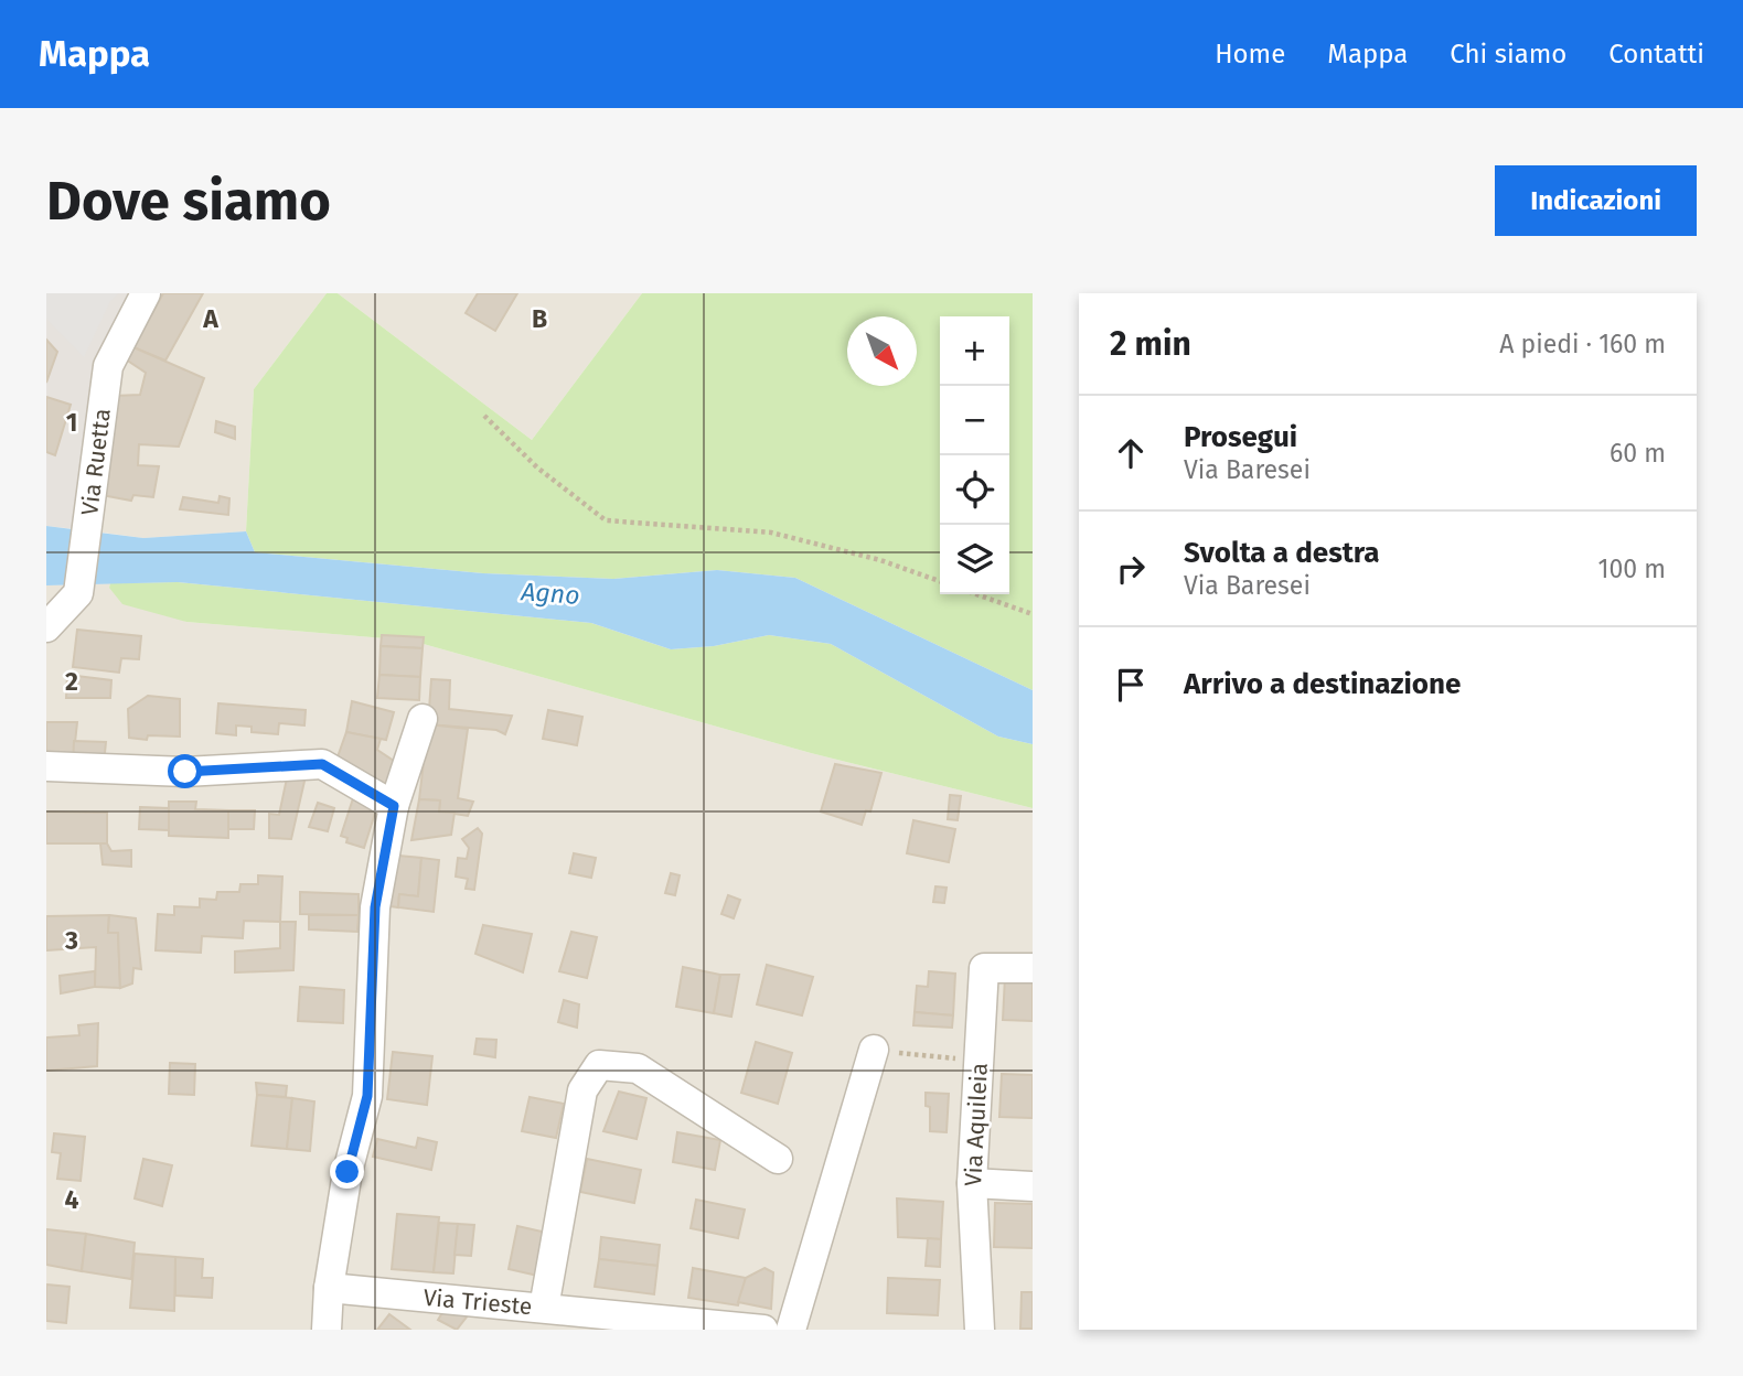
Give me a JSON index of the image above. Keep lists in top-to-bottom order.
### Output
{
  "streets": {
    "street": ["Via Ruetta", "Via Aquileia", "Via Trieste"]
  },
  "water": ["Agno"],
  "north": "bottom right",
  "page": {
    "header": "Mappa",
    "nav": [
      "Home",
      "Mappa",
      "Chi siamo",
      "Contatti"
    ],
    "buttons": "Indicazioni",
    "title": "Dove siamo",
    "heading": ["2 min", "A piedi · 160 m"],
    "map_buttons": ["+", "−"],
    "list": [
      ["Prosegui", "Via Baresei", "60 m"],
      ["Svolta a destra", "Via Baresei", "100 m"],
      "Arrivo a destinazione"
    ]
  },
  "grid": {
    "columns": ["A", "B"],
    "rows": [
      "1",
      "2",
      "3",
      "4"
    ]
  }
}
